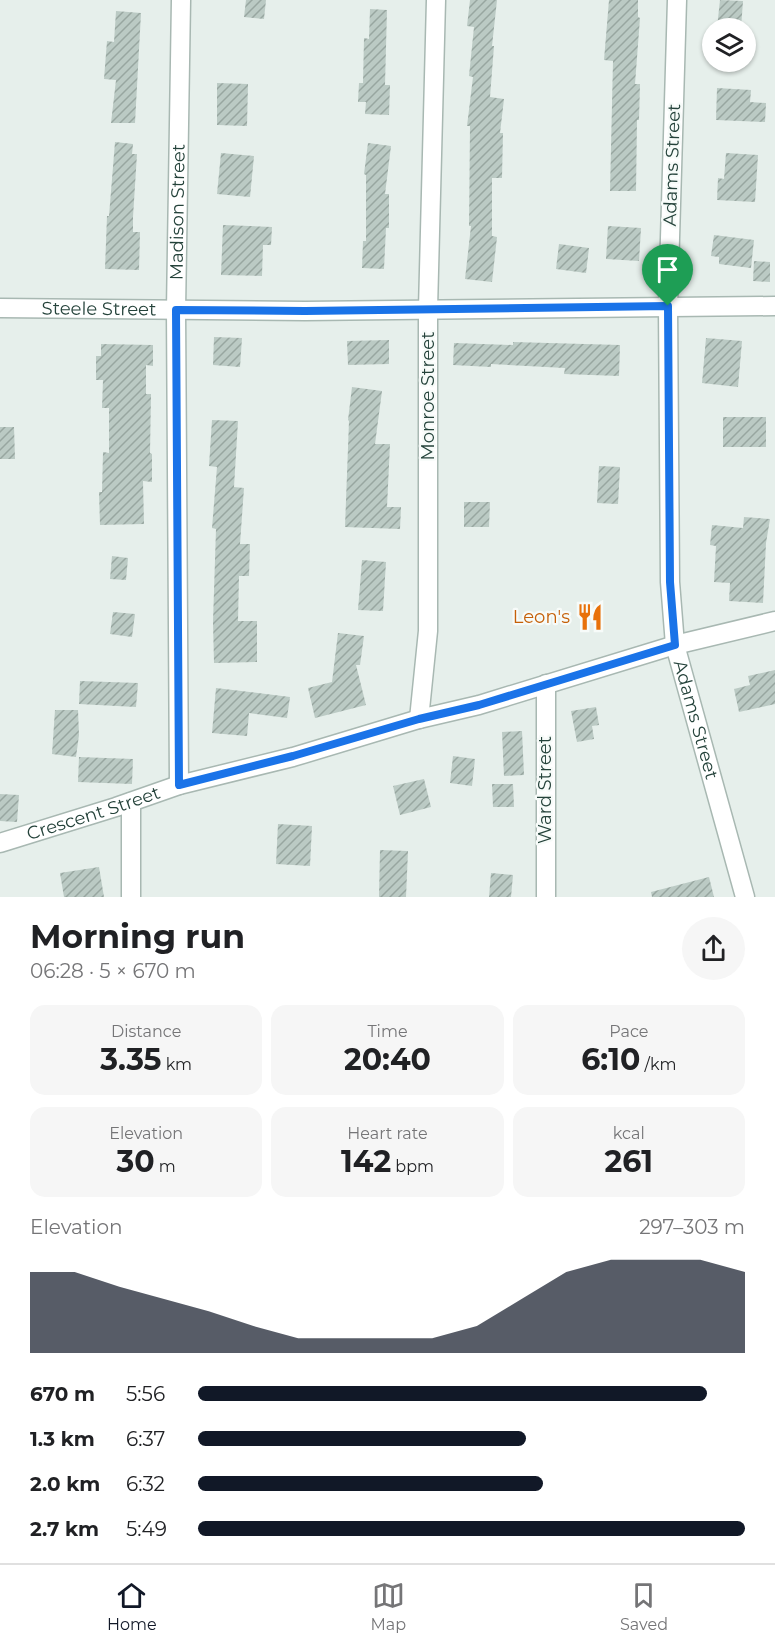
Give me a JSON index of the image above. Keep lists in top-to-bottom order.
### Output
{
  "streets": {
    "street": [
      "Adams Street",
      "Madison Street",
      "Steele Street",
      "Monroe Street",
      "Ward Street",
      "Crescent Street"
    ]
  },
  "crossings": [
    ["Adams Street", "Steele Street"],
    ["Adams Street", "Crescent Street"],
    ["Madison Street", "Steele Street"],
    ["Madison Street", "Crescent Street"],
    ["Steele Street", "Monroe Street"],
    ["Monroe Street", "Crescent Street"],
    ["Ward Street", "Crescent Street"]
  ],
  "places": {
    "restaurant": ["Leon's"]
  },
  "page": {
    "heading": ["Morning run", "06:28 · 5 × 670 m"],
    "stats": [
      ["Distance", "3.35 km"],
      ["Time", "20:40"],
      ["Pace", "6:10 /km"],
      ["Elevation", "30 m"],
      ["Heart rate", "142 bpm"],
      ["kcal", "261"]
    ],
    "chart": ["Elevation", "297–303 m"],
    "list": [
      {
        "name": "670 m",
        "note": "5:56"
      },
      {
        "name": "1.3 km",
        "note": "6:37"
      },
      {
        "name": "2.0 km",
        "note": "6:32"
      },
      {
        "name": "2.7 km",
        "note": "5:49"
      }
    ],
    "tabs": ["Home", "Map", "Saved"]
  }
}
